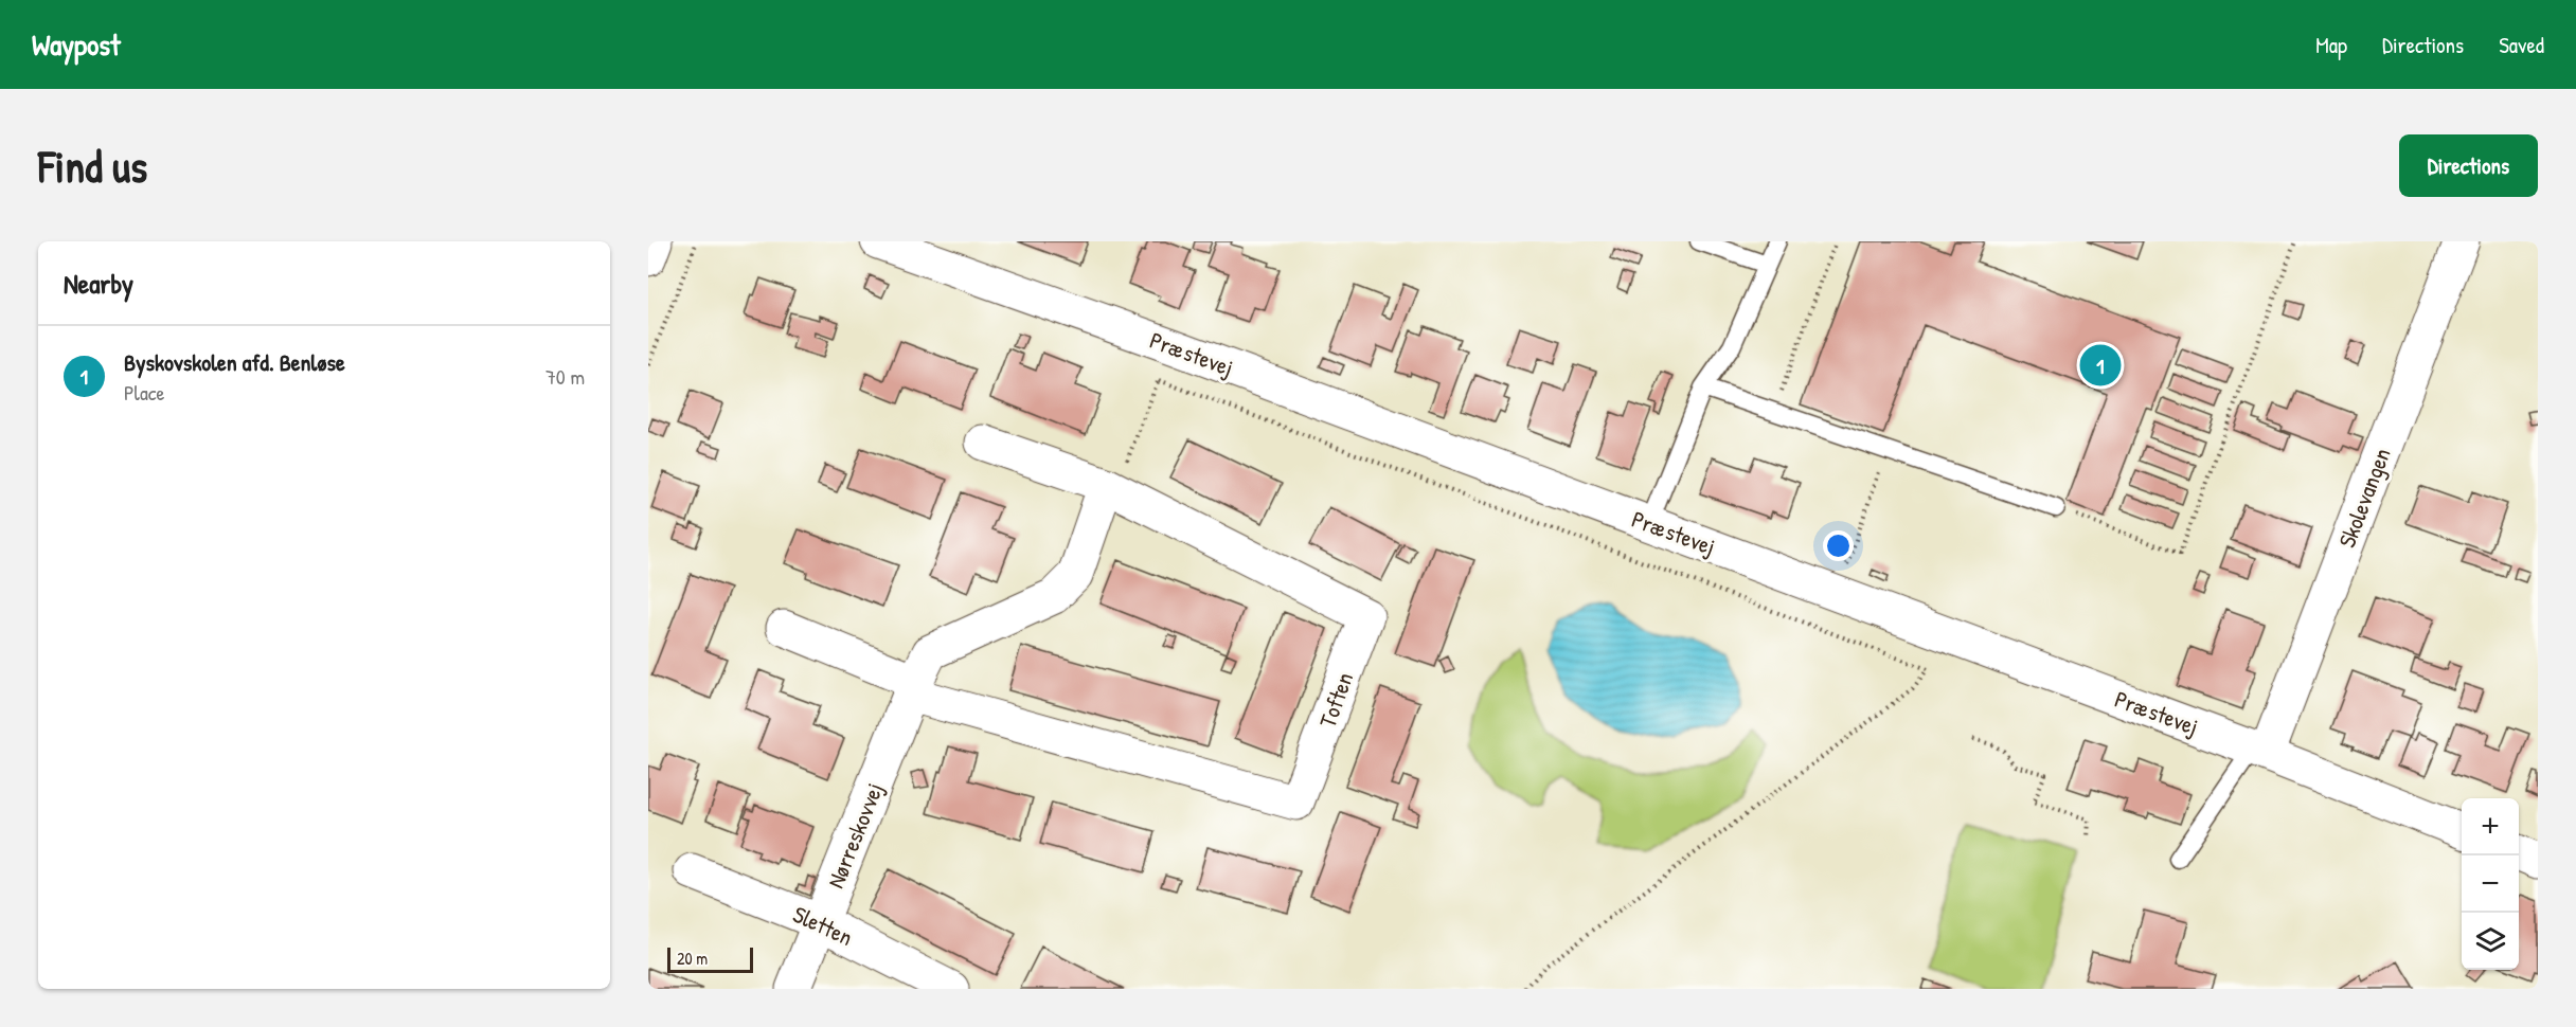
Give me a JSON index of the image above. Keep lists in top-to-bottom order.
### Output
{
  "streets": {
    "street": [
      "Præstevej",
      "Skolevangen",
      "Toften",
      "Nørreskovvej",
      "Sletten"
    ]
  },
  "crossings": [
    ["Præstevej", "Skolevangen"],
    ["Toften", "Nørreskovvej"],
    ["Nørreskovvej", "Sletten"]
  ],
  "scale_bar": "20 m",
  "page": {
    "header": "Waypost",
    "nav": ["Map", "Directions", "Saved"],
    "buttons": "Directions",
    "title": "Find us",
    "heading": "Nearby",
    "list": [
      {
        "mark": "1",
        "name": "Byskovskolen afd. Benløse",
        "note": "Place",
        "value": "70 m"
      }
    ],
    "pins": "1",
    "map_buttons": ["+", "−"],
    "scale": "20 m"
  }
}
